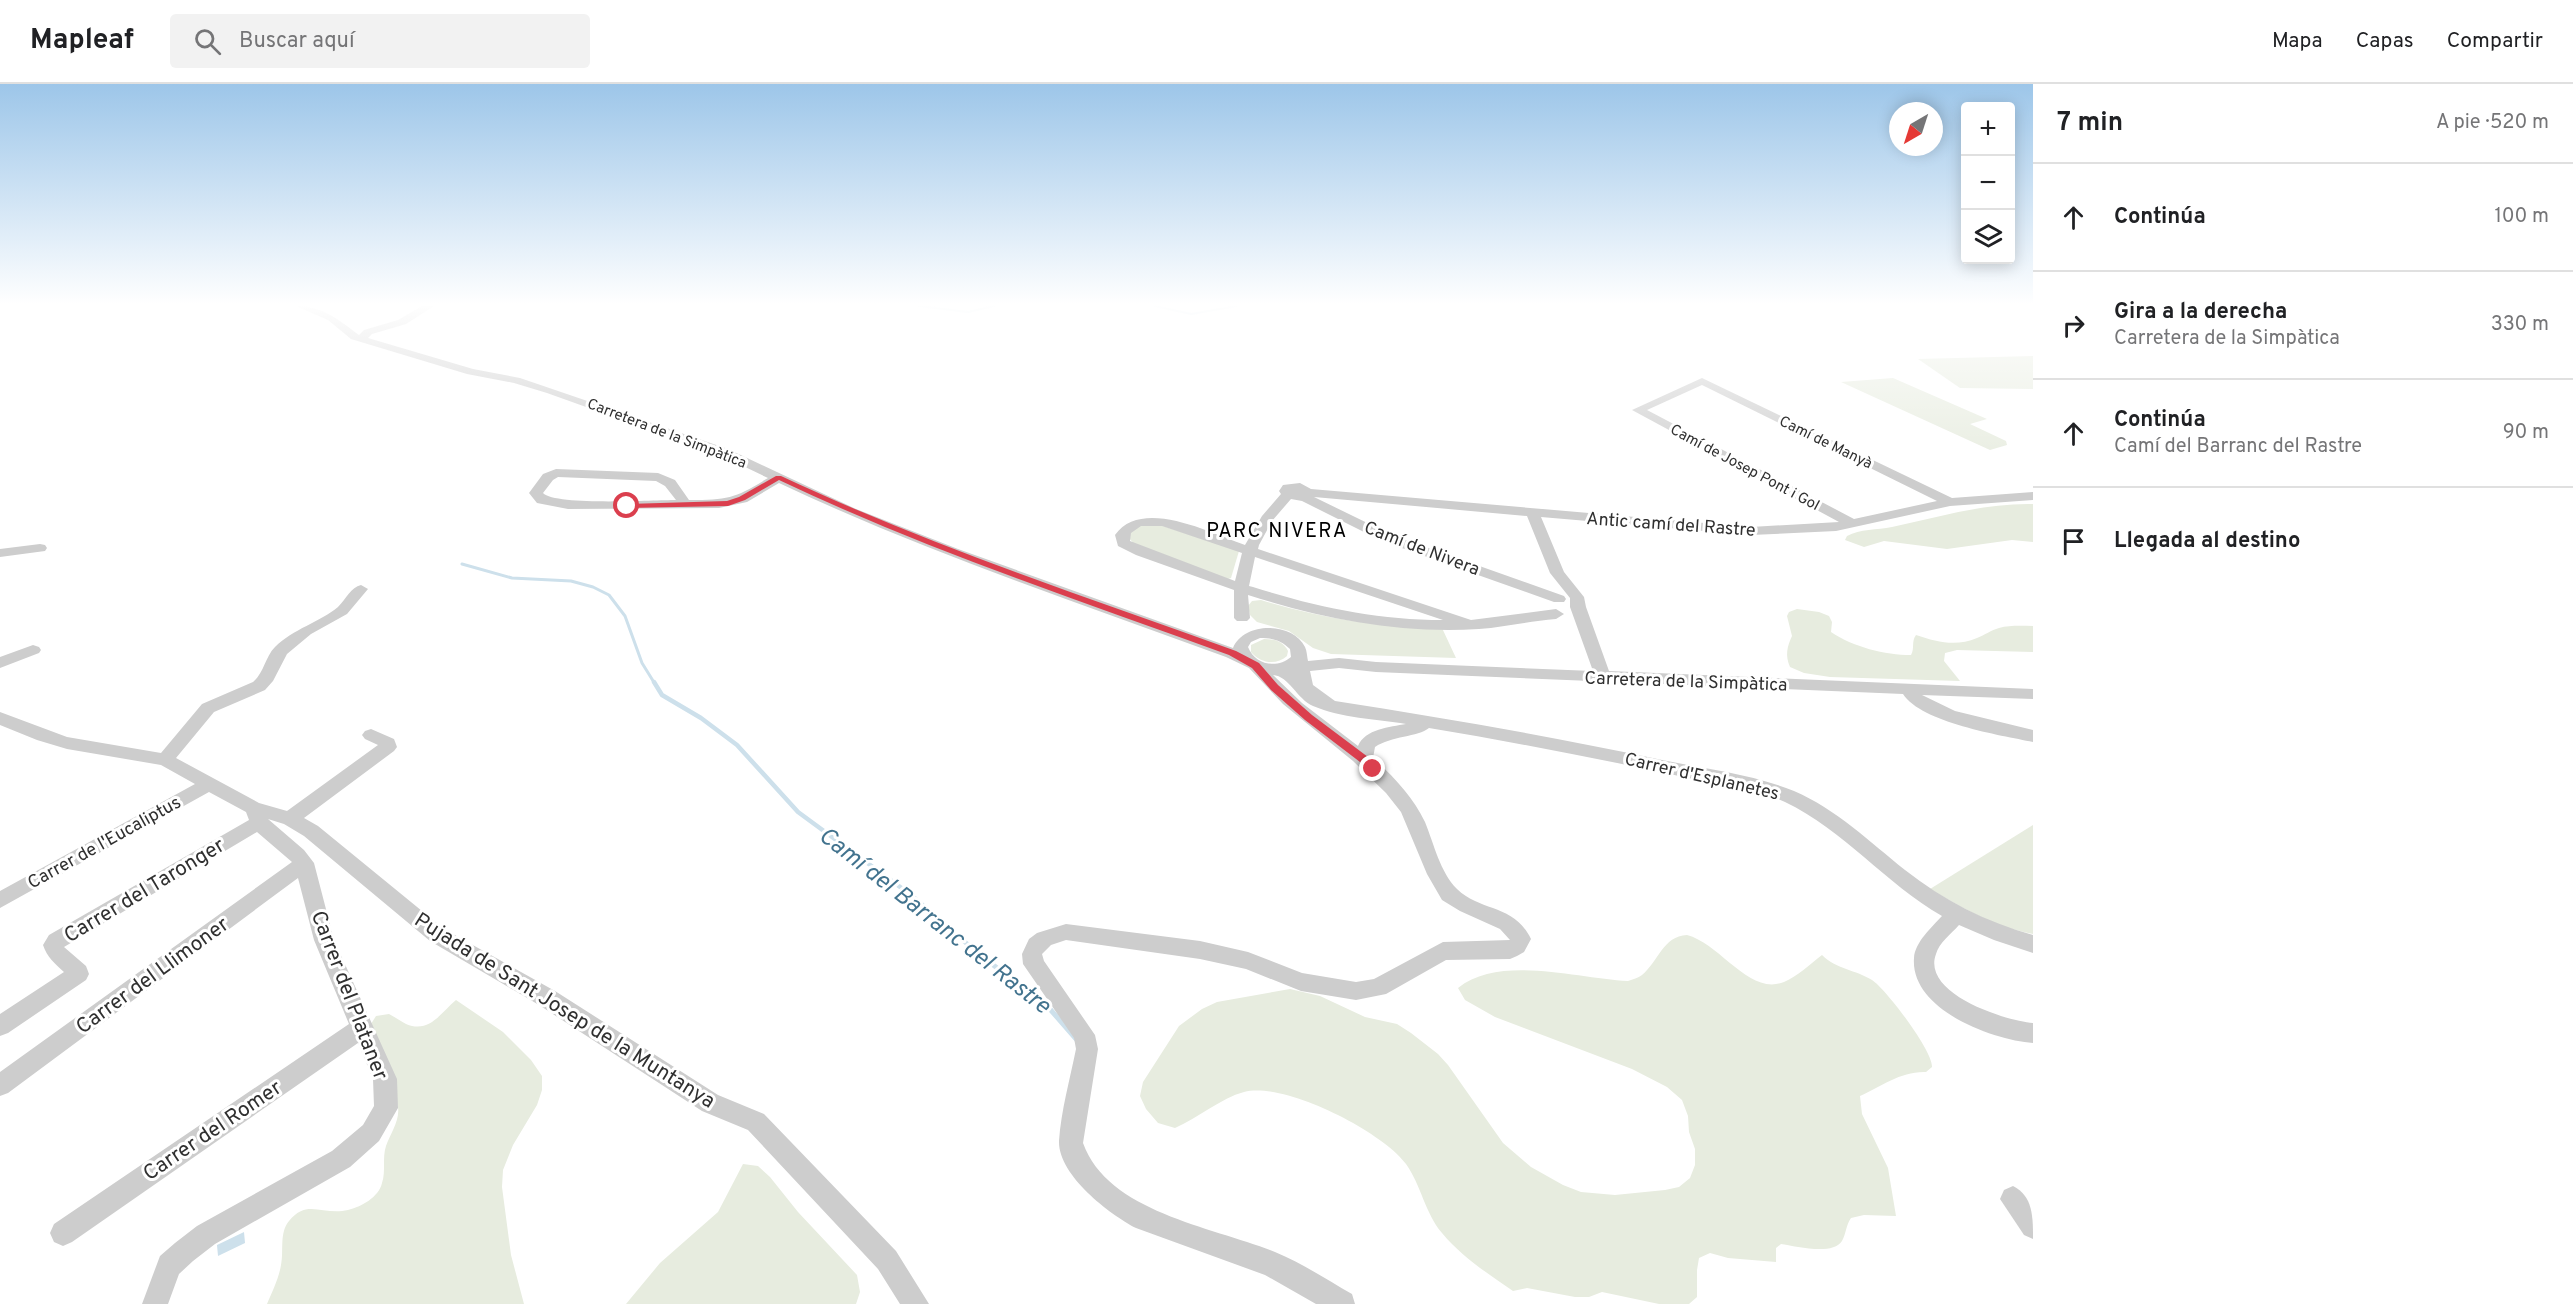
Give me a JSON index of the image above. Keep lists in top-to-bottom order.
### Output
{
  "streets": {
    "street": [
      "Carretera de la Simpàtica",
      "Camí de Manyà",
      "Camí de Josep Pont i Gol",
      "Antic camí del Rastre",
      "Camí de Nivera",
      "Carrer d'Esplanetes",
      "Carrer de l'Eucaliptus",
      "Carrer del Taronger",
      "Carrer del Llimoner",
      "Carrer del Plataner",
      "Pujada de Sant Josep de la Muntanya",
      "Carrer del Romer"
    ]
  },
  "crossings": [
    ["Carretera de la Simpàtica", "Carrer d'Esplanetes"],
    ["Camí de Manyà", "Camí de Josep Pont i Gol"],
    ["Camí de Manyà", "Antic camí del Rastre"],
    ["Camí de Josep Pont i Gol", "Antic camí del Rastre"],
    ["Antic camí del Rastre", "Camí de Nivera"],
    ["Carrer de l'Eucaliptus", "Pujada de Sant Josep de la Muntanya"],
    ["Carrer del Taronger", "Pujada de Sant Josep de la Muntanya"],
    ["Carrer del Llimoner", "Carrer del Plataner"],
    ["Carrer del Plataner", "Carrer del Romer"]
  ],
  "districts": ["PARC NIVERA"],
  "water": ["Camí del Barranc del Rastre"],
  "north": "bottom left",
  "page": {
    "header": "Mapleaf",
    "search": "Buscar aquí",
    "nav": ["Mapa", "Capas", "Compartir"],
    "heading": ["7 min", "A pie · 520 m"],
    "map_buttons": ["+", "−"],
    "list": [
      ["Continúa", "100 m"],
      ["Gira a la derecha", "Carretera de la Simpàtica", "330 m"],
      ["Continúa", "Camí del Barranc del Rastre", "90 m"],
      "Llegada al destino"
    ]
  }
}
